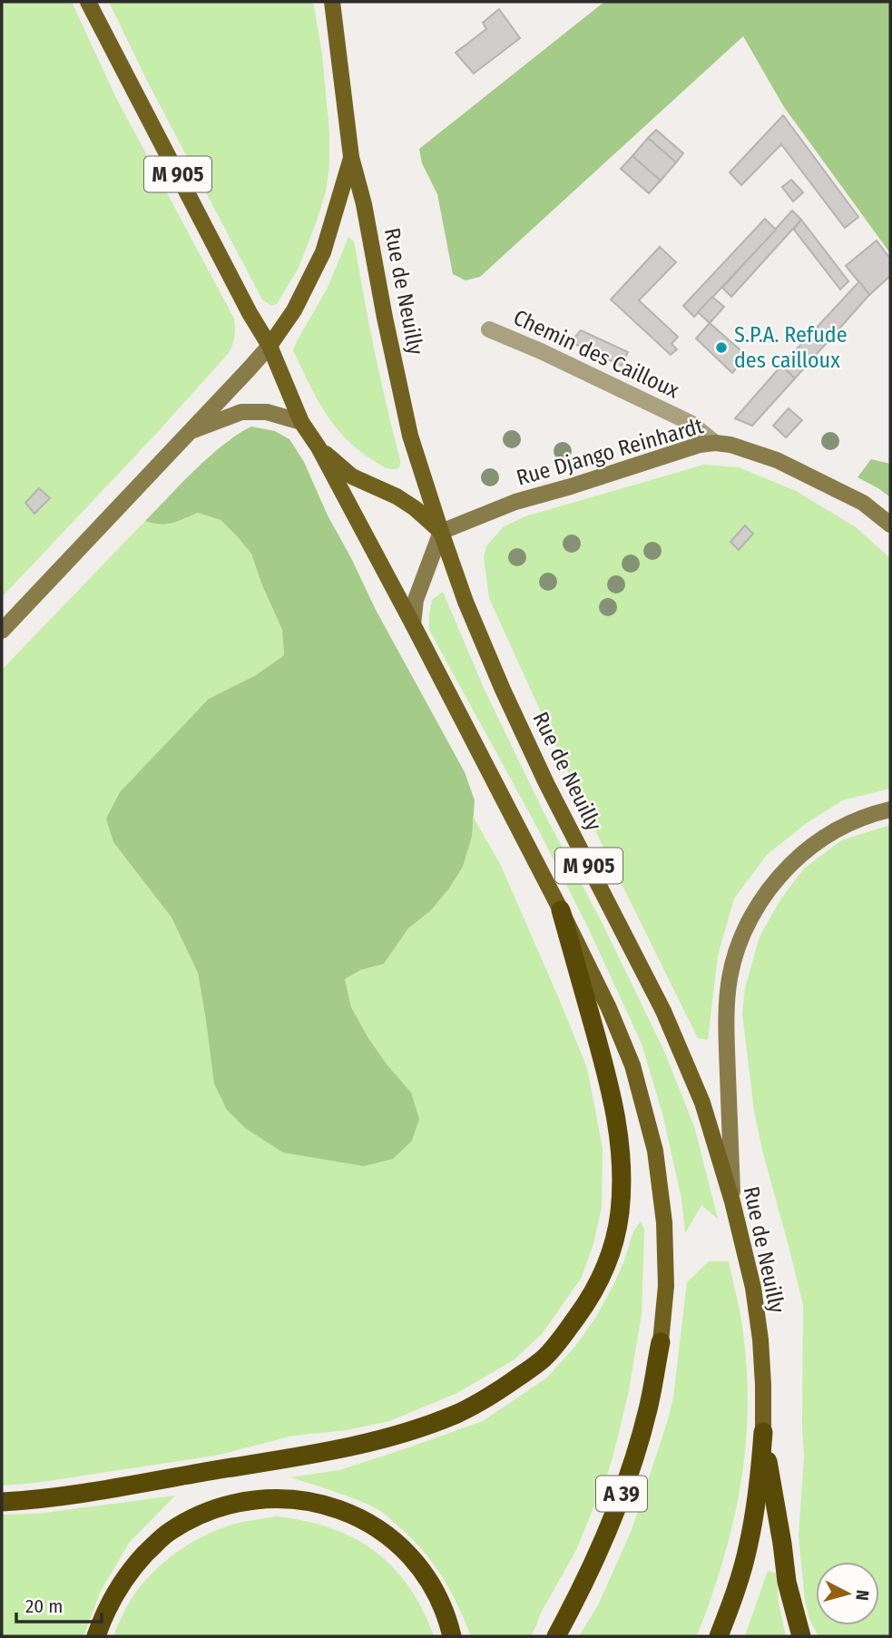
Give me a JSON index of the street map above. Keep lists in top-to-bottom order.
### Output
{
  "streets": {
    "highway": ["A 39"],
    "main road": ["M 905", "Rue de Neuilly", "Rue Django Reinhardt"],
    "lane": ["Chemin des Cailloux"]
  },
  "crossings": [
    ["M 905", "Rue de Neuilly"],
    ["M 905", "A 39"],
    ["Rue de Neuilly", "Rue Django Reinhardt"],
    ["Chemin des Cailloux", "Rue Django Reinhardt"]
  ],
  "places": ["S.P.A. Refude des cailloux"],
  "scale_bar": "20 m",
  "north": "right"
}
